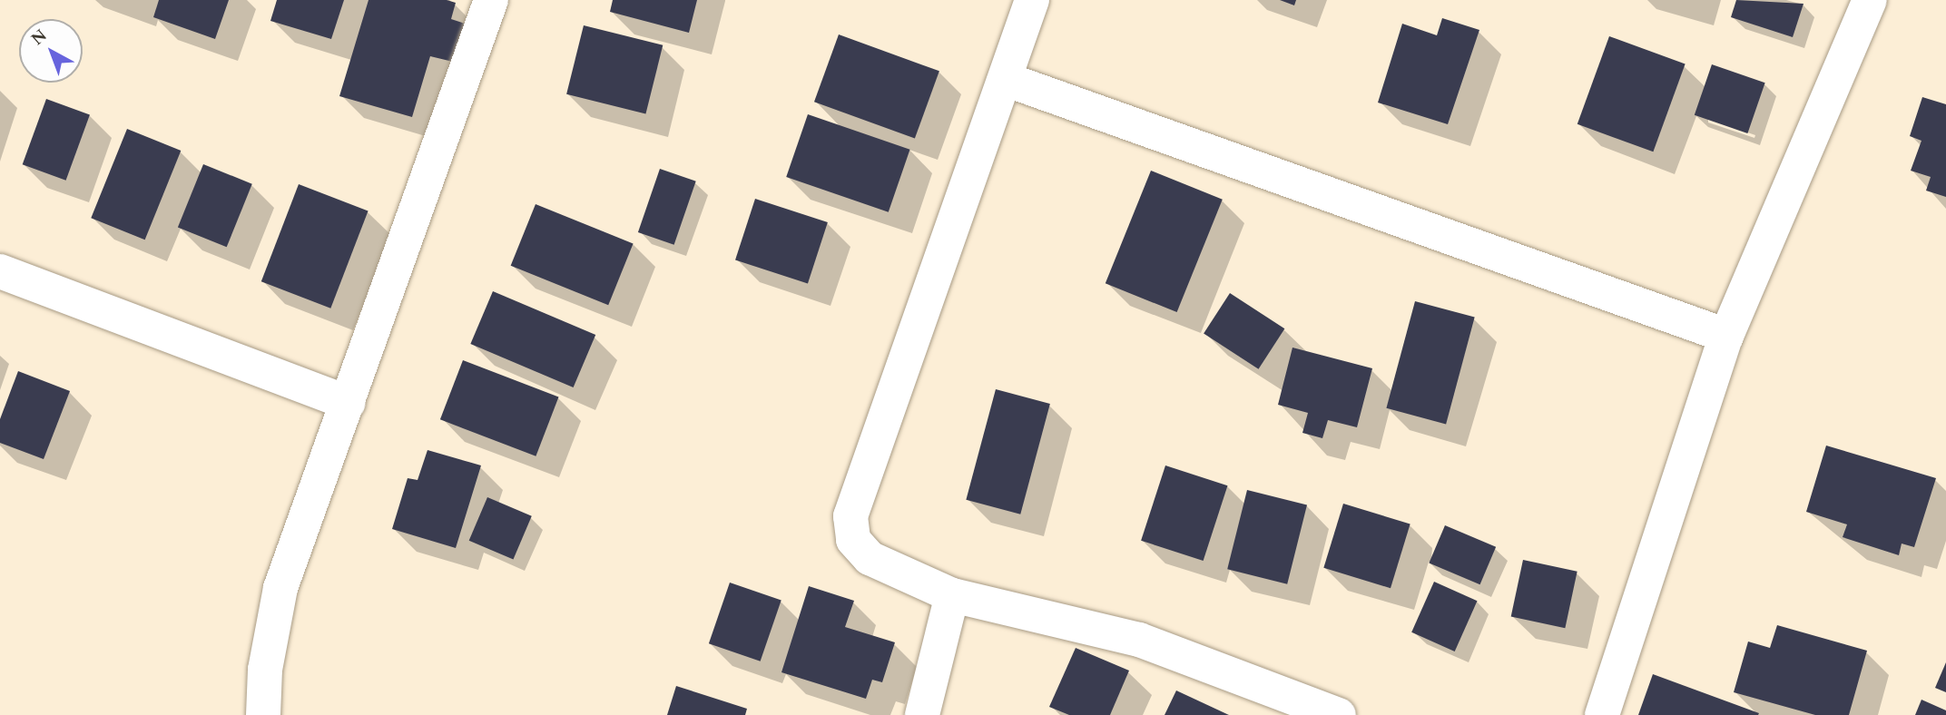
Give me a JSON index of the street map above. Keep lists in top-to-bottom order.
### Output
{
  "north": "top left"
}
